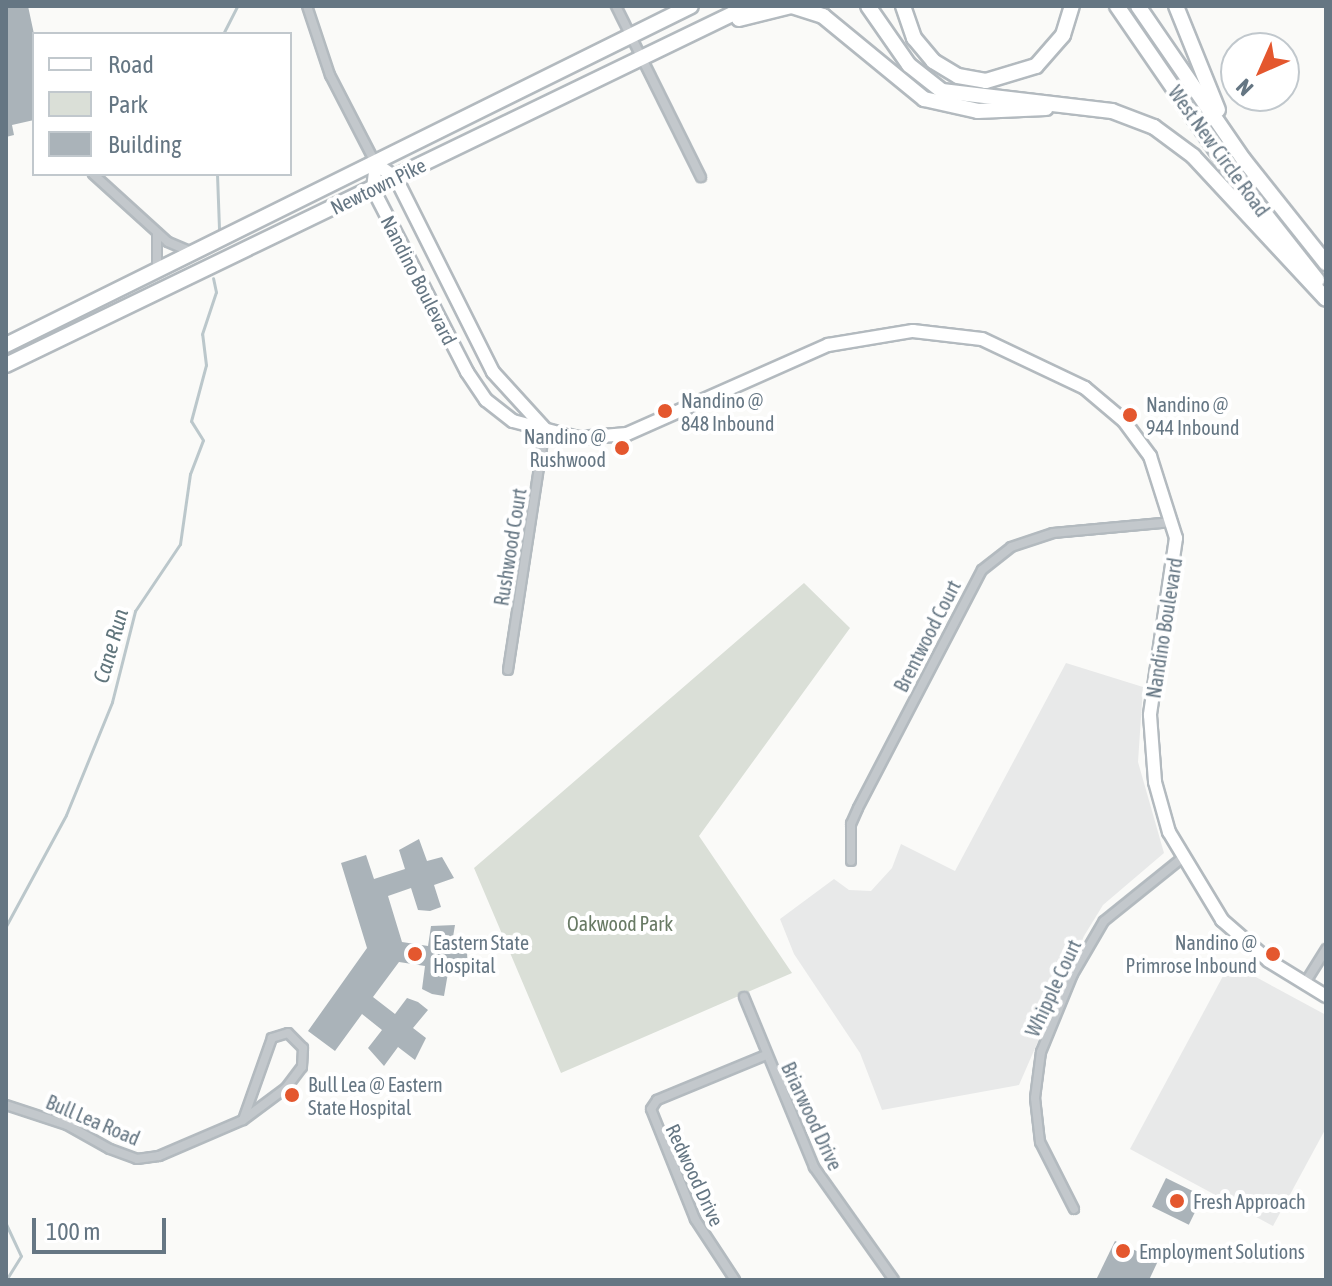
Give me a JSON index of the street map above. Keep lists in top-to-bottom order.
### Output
{
  "streets": {
    "highway": ["West New Circle Road", "Newtown Pike"],
    "street": [
      "Nandino Boulevard",
      "Rushwood Court",
      "Brentwood Court",
      "Whipple Court",
      "Briarwood Drive",
      "Bull Lea Road",
      "Redwood Drive"
    ]
  },
  "crossings": [
    ["Newtown Pike", "Nandino Boulevard"],
    ["Nandino Boulevard", "Rushwood Court"],
    ["Nandino Boulevard", "Brentwood Court"],
    ["Nandino Boulevard", "Whipple Court"],
    ["Briarwood Drive", "Redwood Drive"]
  ],
  "water": ["Cane Run"],
  "parks": ["Oakwood Park"],
  "places": [
    "Nandino @ 848 Inbound",
    "Nandino @ 944 Inbound",
    "Nandino @ Rushwood",
    "Eastern State Hospital",
    "Nandino @ Primrose Inbound",
    "Bull Lea @ Eastern State Hospital",
    "Fresh Approach",
    "Employment Solutions"
  ],
  "legend": ["Road", "Park", "Building"],
  "scale_bar": "100 m",
  "north": "bottom left"
}
